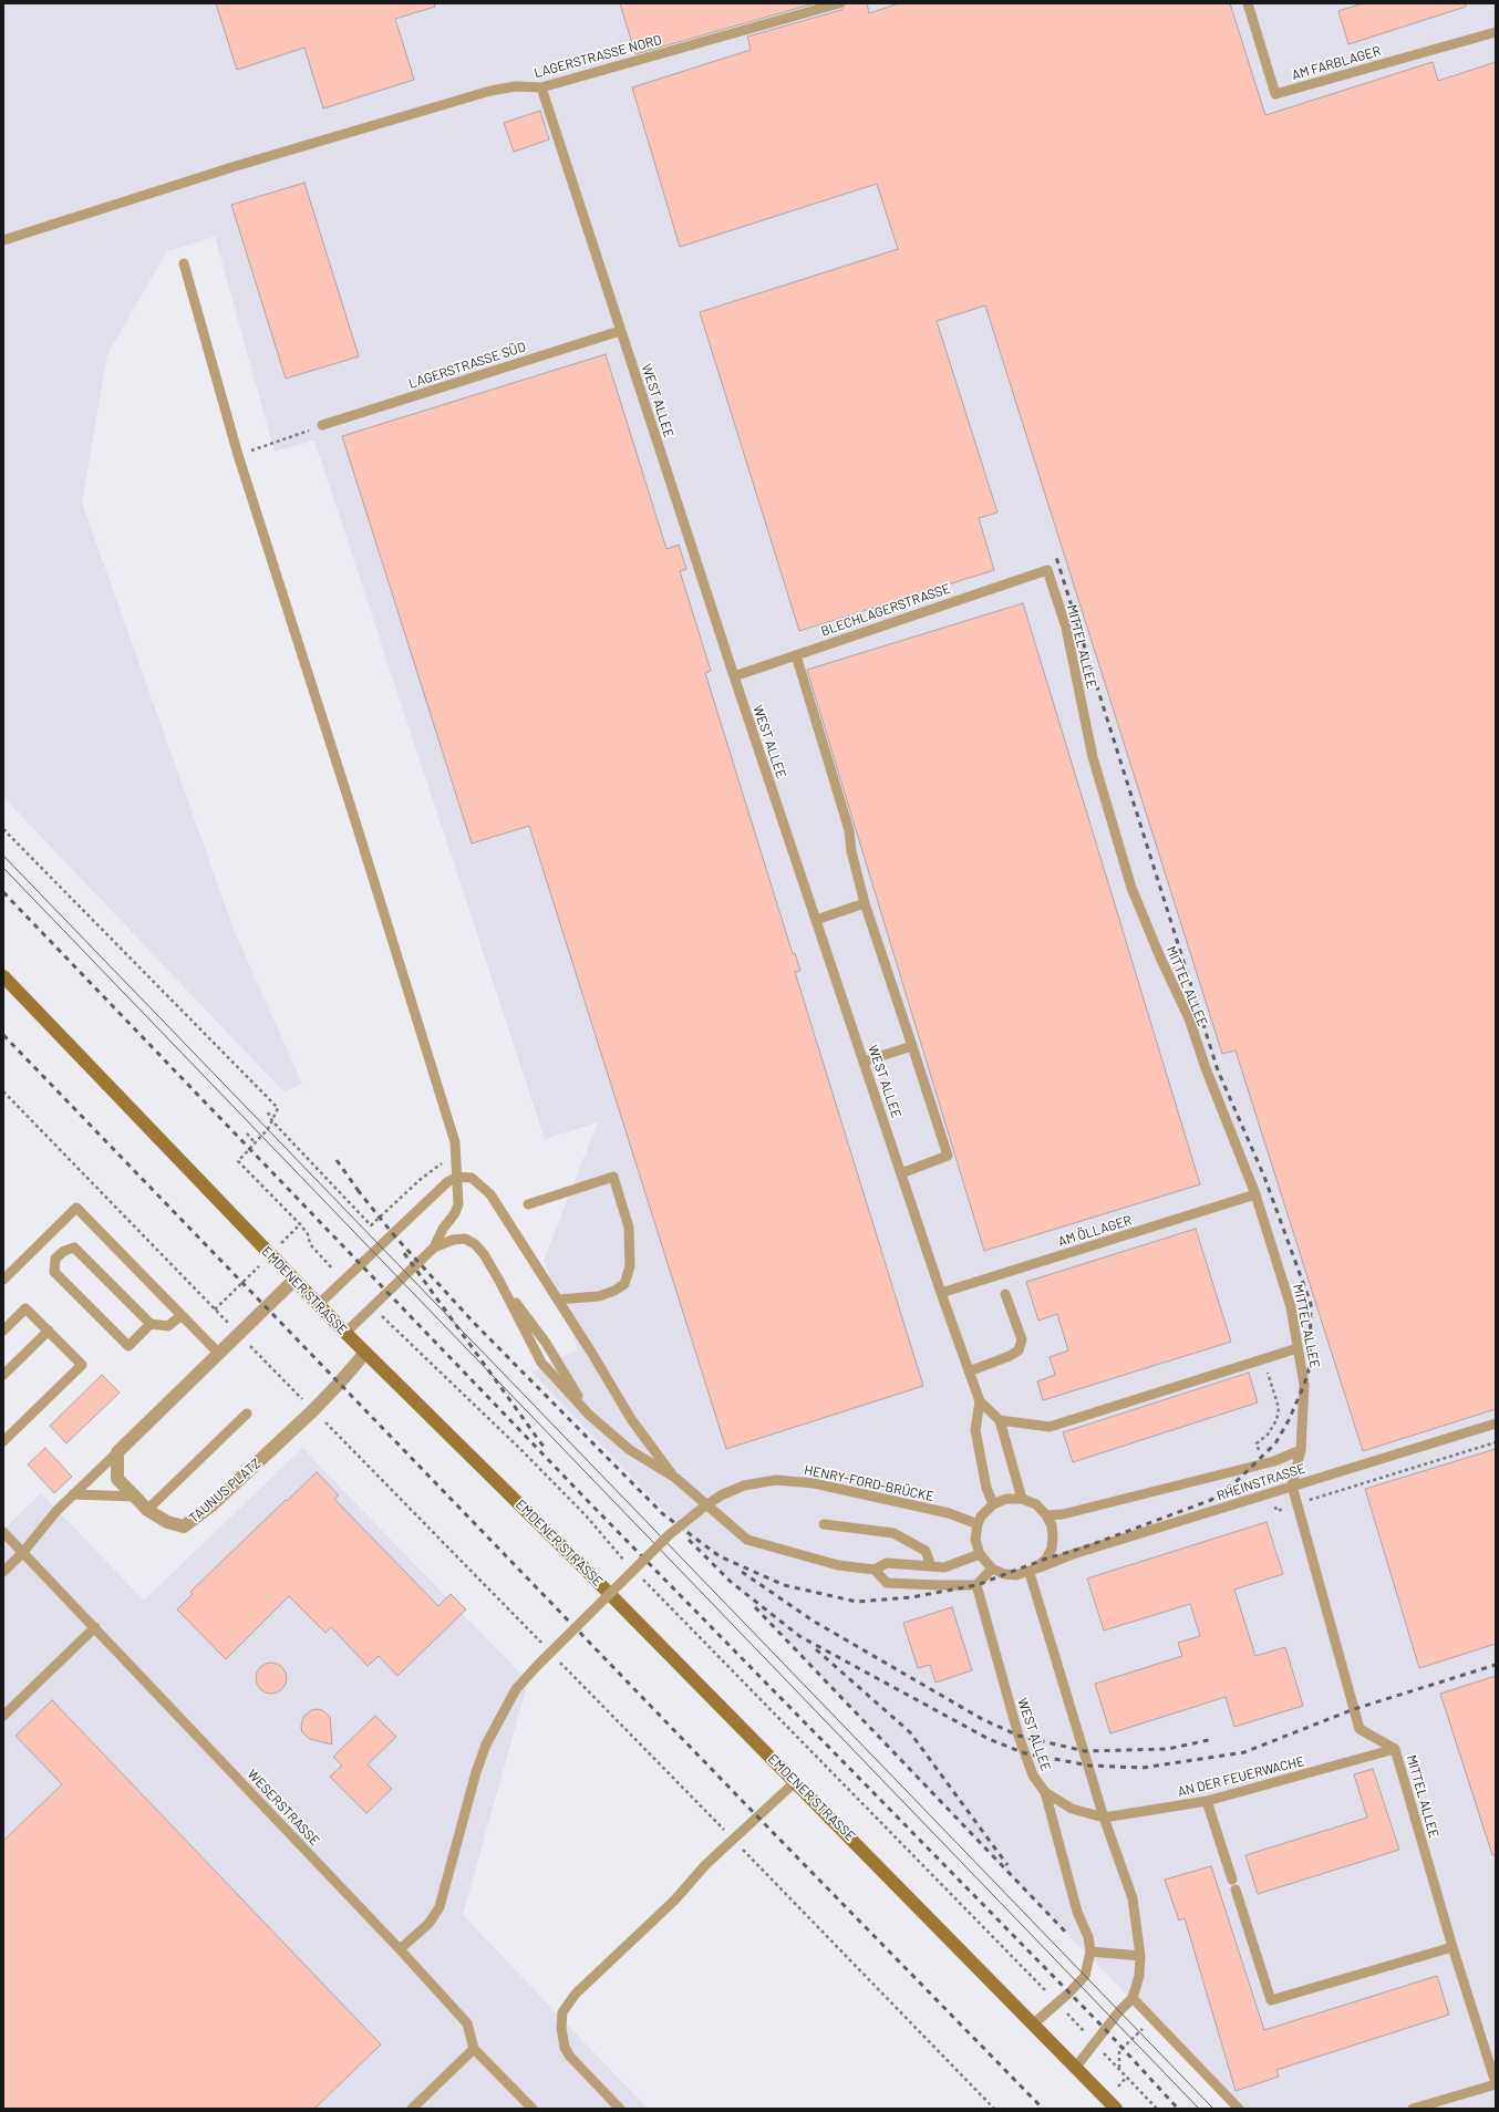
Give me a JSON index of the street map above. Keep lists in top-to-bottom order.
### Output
{
  "streets": {
    "street": ["EMDENER STRASSE", "TAUNUS PLATZ"],
    "lane": [
      "LAGERSTRASSE NORD",
      "AM FARBLAGER",
      "LAGERSTRASSE SÜD",
      "WEST ALLEE",
      "BLECHLAGERSTRASSE",
      "MITTEL ALLEE",
      "AM ÖLLAGER",
      "RHEINSTRASSE",
      "HENRY-FORD-BRÜCKE",
      "AN DER FEUERWACHE",
      "WESERSTRASSE"
    ]
  },
  "crossings": [
    ["LAGERSTRASSE NORD", "WEST ALLEE"],
    ["LAGERSTRASSE SÜD", "WEST ALLEE"],
    ["WEST ALLEE", "BLECHLAGERSTRASSE"],
    ["WEST ALLEE", "AM ÖLLAGER"],
    ["WEST ALLEE", "AN DER FEUERWACHE"],
    ["BLECHLAGERSTRASSE", "MITTEL ALLEE"],
    ["MITTEL ALLEE", "AM ÖLLAGER"],
    ["MITTEL ALLEE", "RHEINSTRASSE"],
    ["MITTEL ALLEE", "AN DER FEUERWACHE"],
    ["EMDENER STRASSE", "TAUNUS PLATZ"],
    ["RHEINSTRASSE", "HENRY-FORD-BRÜCKE"],
    ["HENRY-FORD-BRÜCKE", "WESERSTRASSE"]
  ]
}
